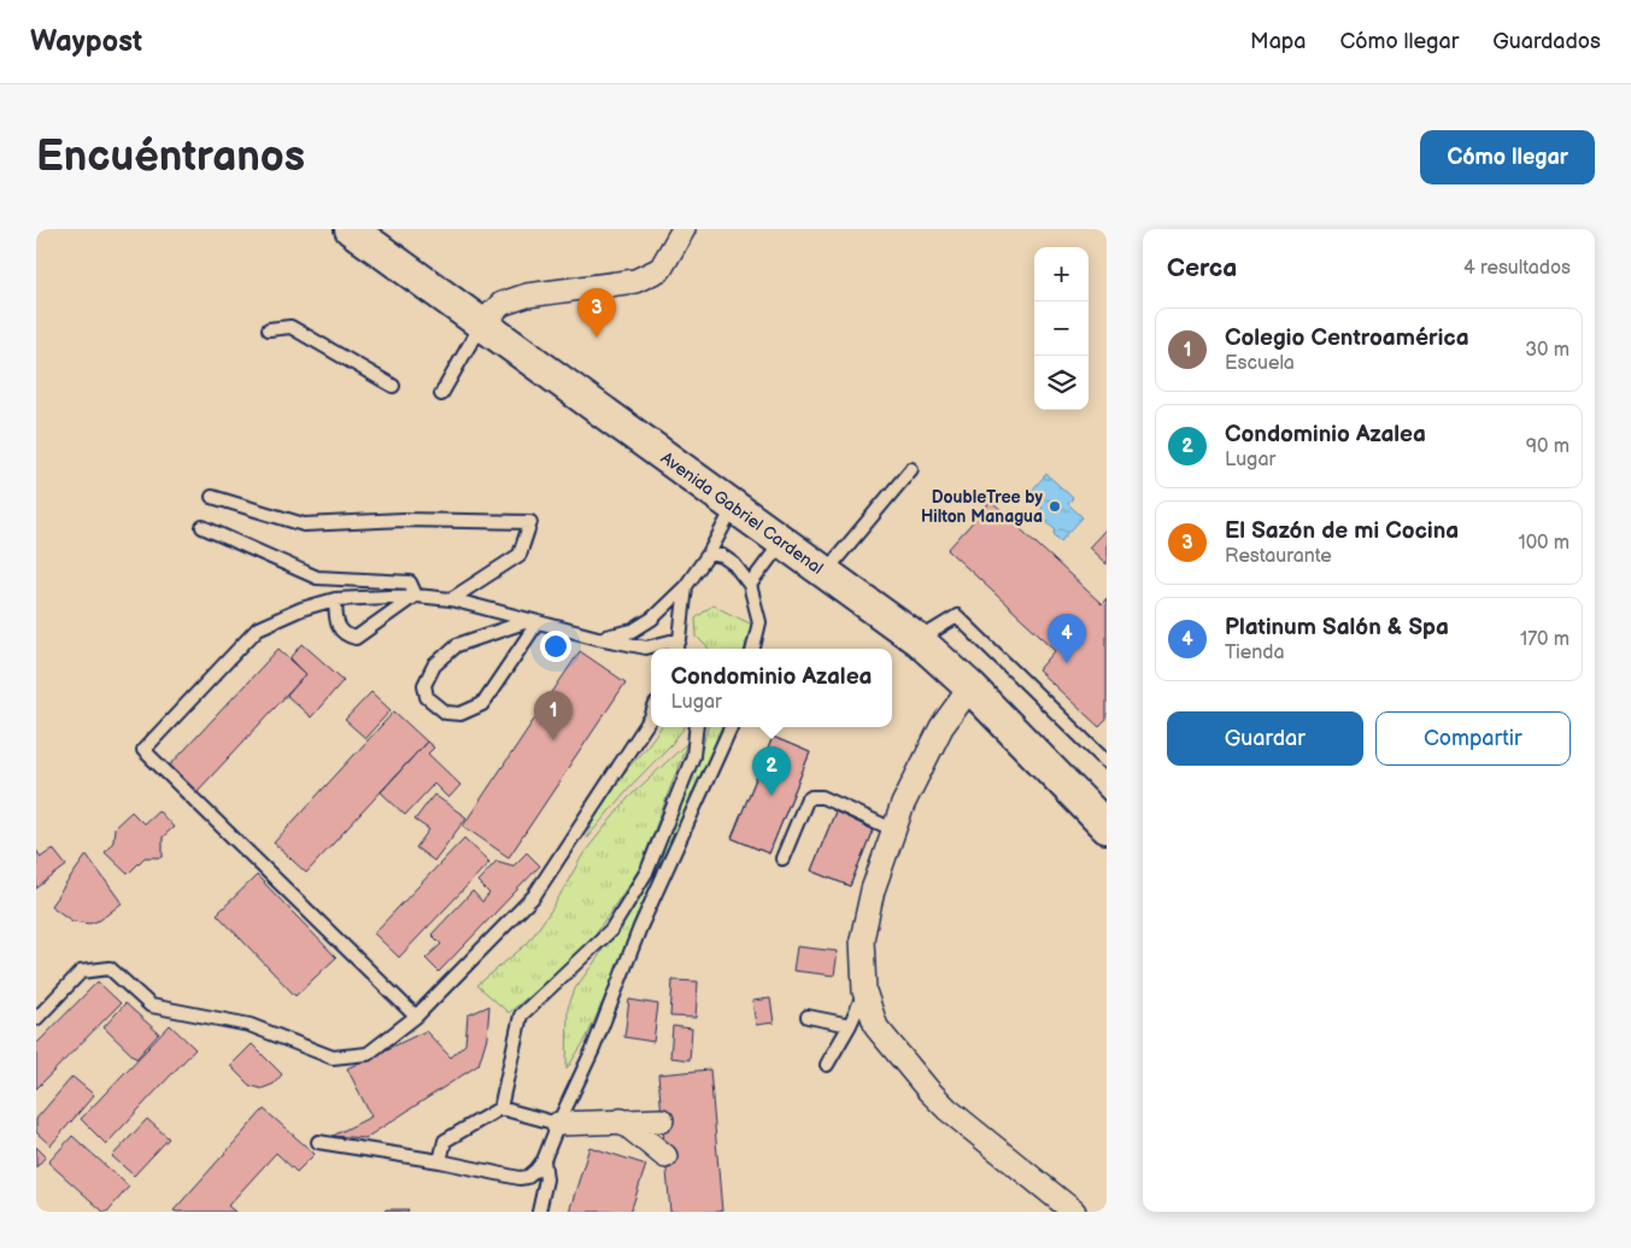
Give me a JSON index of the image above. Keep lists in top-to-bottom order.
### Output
{
  "streets": {
    "street": ["Avenida Gabriel Cardenal"]
  },
  "places": ["DoubleTree by Hilton Managua"],
  "page": {
    "header": "Waypost",
    "nav": ["Mapa", "Cómo llegar", "Guardados"],
    "buttons": [
      "Cómo llegar",
      ["Guardar", "Compartir"]
    ],
    "title": "Encuéntranos",
    "heading": ["Cerca", "4 resultados"],
    "map_buttons": ["+", "−"],
    "pins": [
      "3",
      "4",
      "1",
      "2"
    ],
    "list": [
      {
        "mark": "1",
        "name": "Colegio Centroamérica",
        "note": "Escuela",
        "value": "30 m"
      },
      {
        "mark": "2",
        "name": "Condominio Azalea",
        "note": "Lugar",
        "value": "90 m"
      },
      {
        "mark": "3",
        "name": "El Sazón de mi Cocina",
        "note": "Restaurante",
        "value": "100 m"
      },
      {
        "mark": "4",
        "name": "Platinum Salón & Spa",
        "note": "Tienda",
        "value": "170 m"
      }
    ],
    "popup": ["Condominio Azalea", "Lugar"]
  }
}
